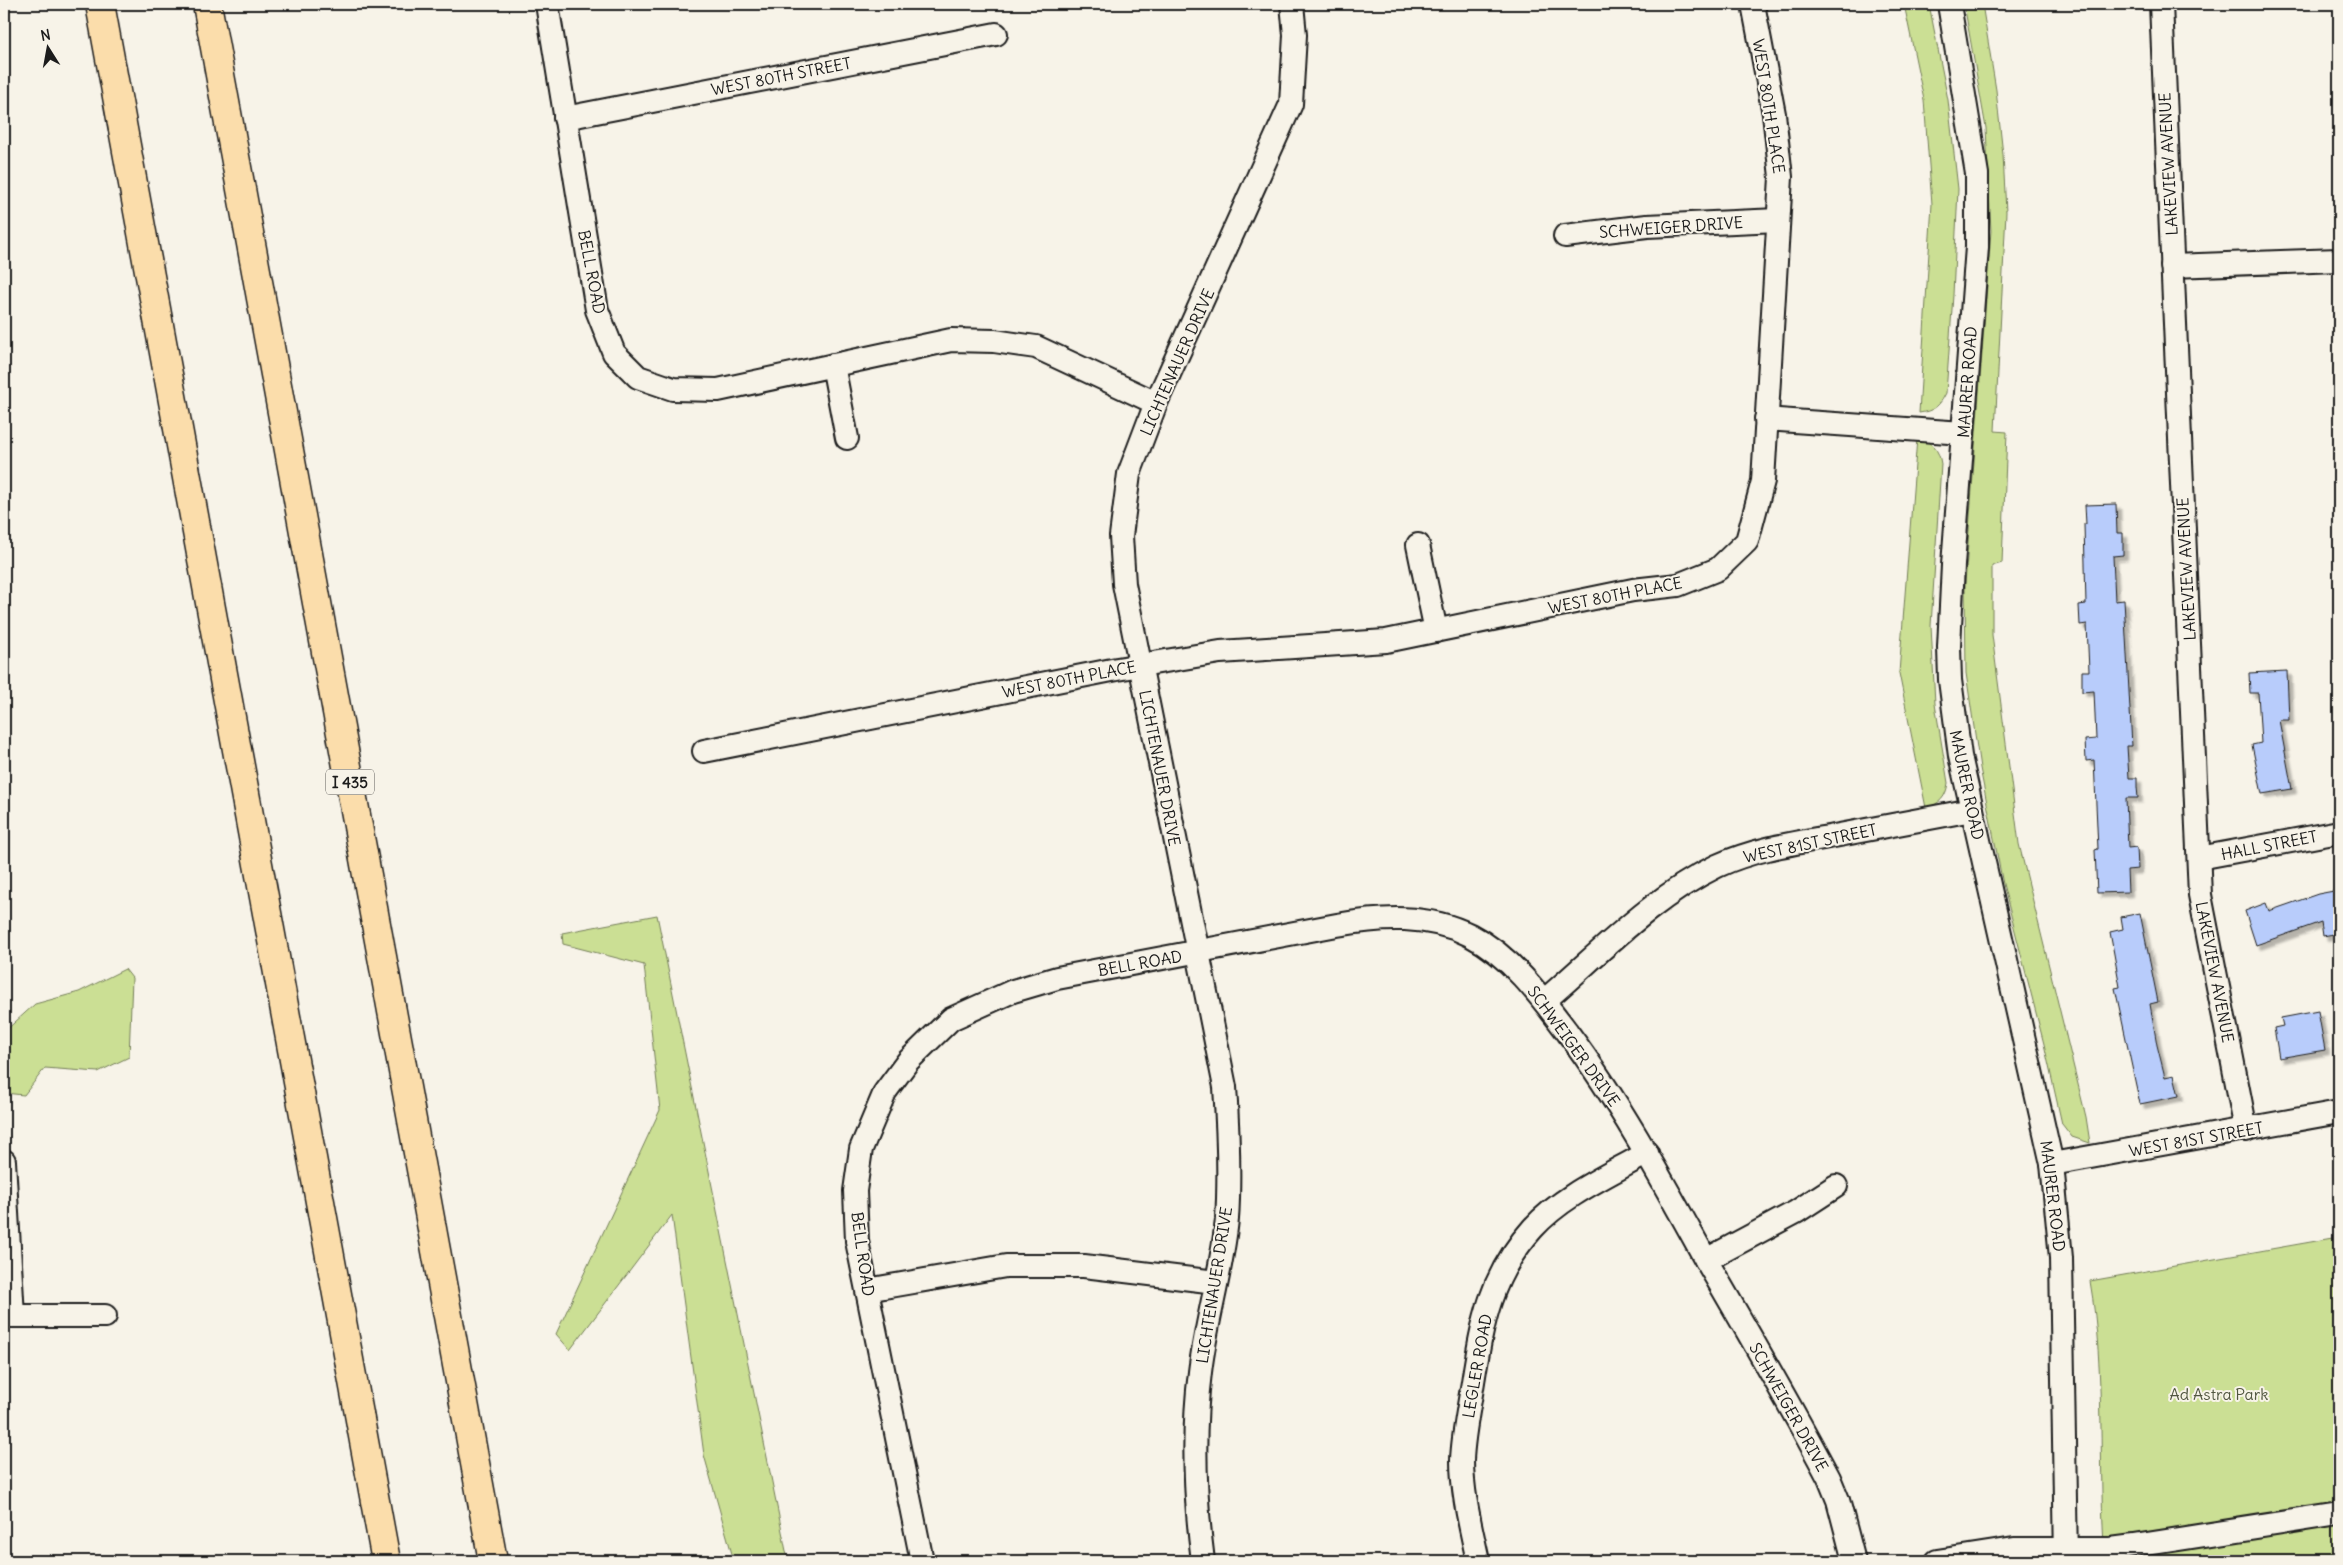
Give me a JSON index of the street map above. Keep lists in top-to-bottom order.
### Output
{
  "streets": {
    "highway": ["I 435"],
    "street": [
      "WEST 80TH STREET",
      "WEST 80TH PLACE",
      "LAKEVIEW AVENUE",
      "SCHWEIGER DRIVE",
      "BELL ROAD",
      "LICHTENAUER DRIVE",
      "MAURER ROAD",
      "WEST 81ST STREET",
      "HALL STREET",
      "LEGLER ROAD"
    ]
  },
  "crossings": [
    ["WEST 80TH STREET", "BELL ROAD"],
    ["WEST 80TH PLACE", "SCHWEIGER DRIVE"],
    ["WEST 80TH PLACE", "LICHTENAUER DRIVE"],
    ["LAKEVIEW AVENUE", "WEST 81ST STREET"],
    ["LAKEVIEW AVENUE", "HALL STREET"],
    ["SCHWEIGER DRIVE", "BELL ROAD"],
    ["SCHWEIGER DRIVE", "LICHTENAUER DRIVE"],
    ["SCHWEIGER DRIVE", "WEST 81ST STREET"],
    ["SCHWEIGER DRIVE", "LEGLER ROAD"],
    ["BELL ROAD", "LICHTENAUER DRIVE"],
    ["MAURER ROAD", "WEST 81ST STREET"]
  ],
  "parks": ["Ad Astra Park"],
  "north": "top"
}
